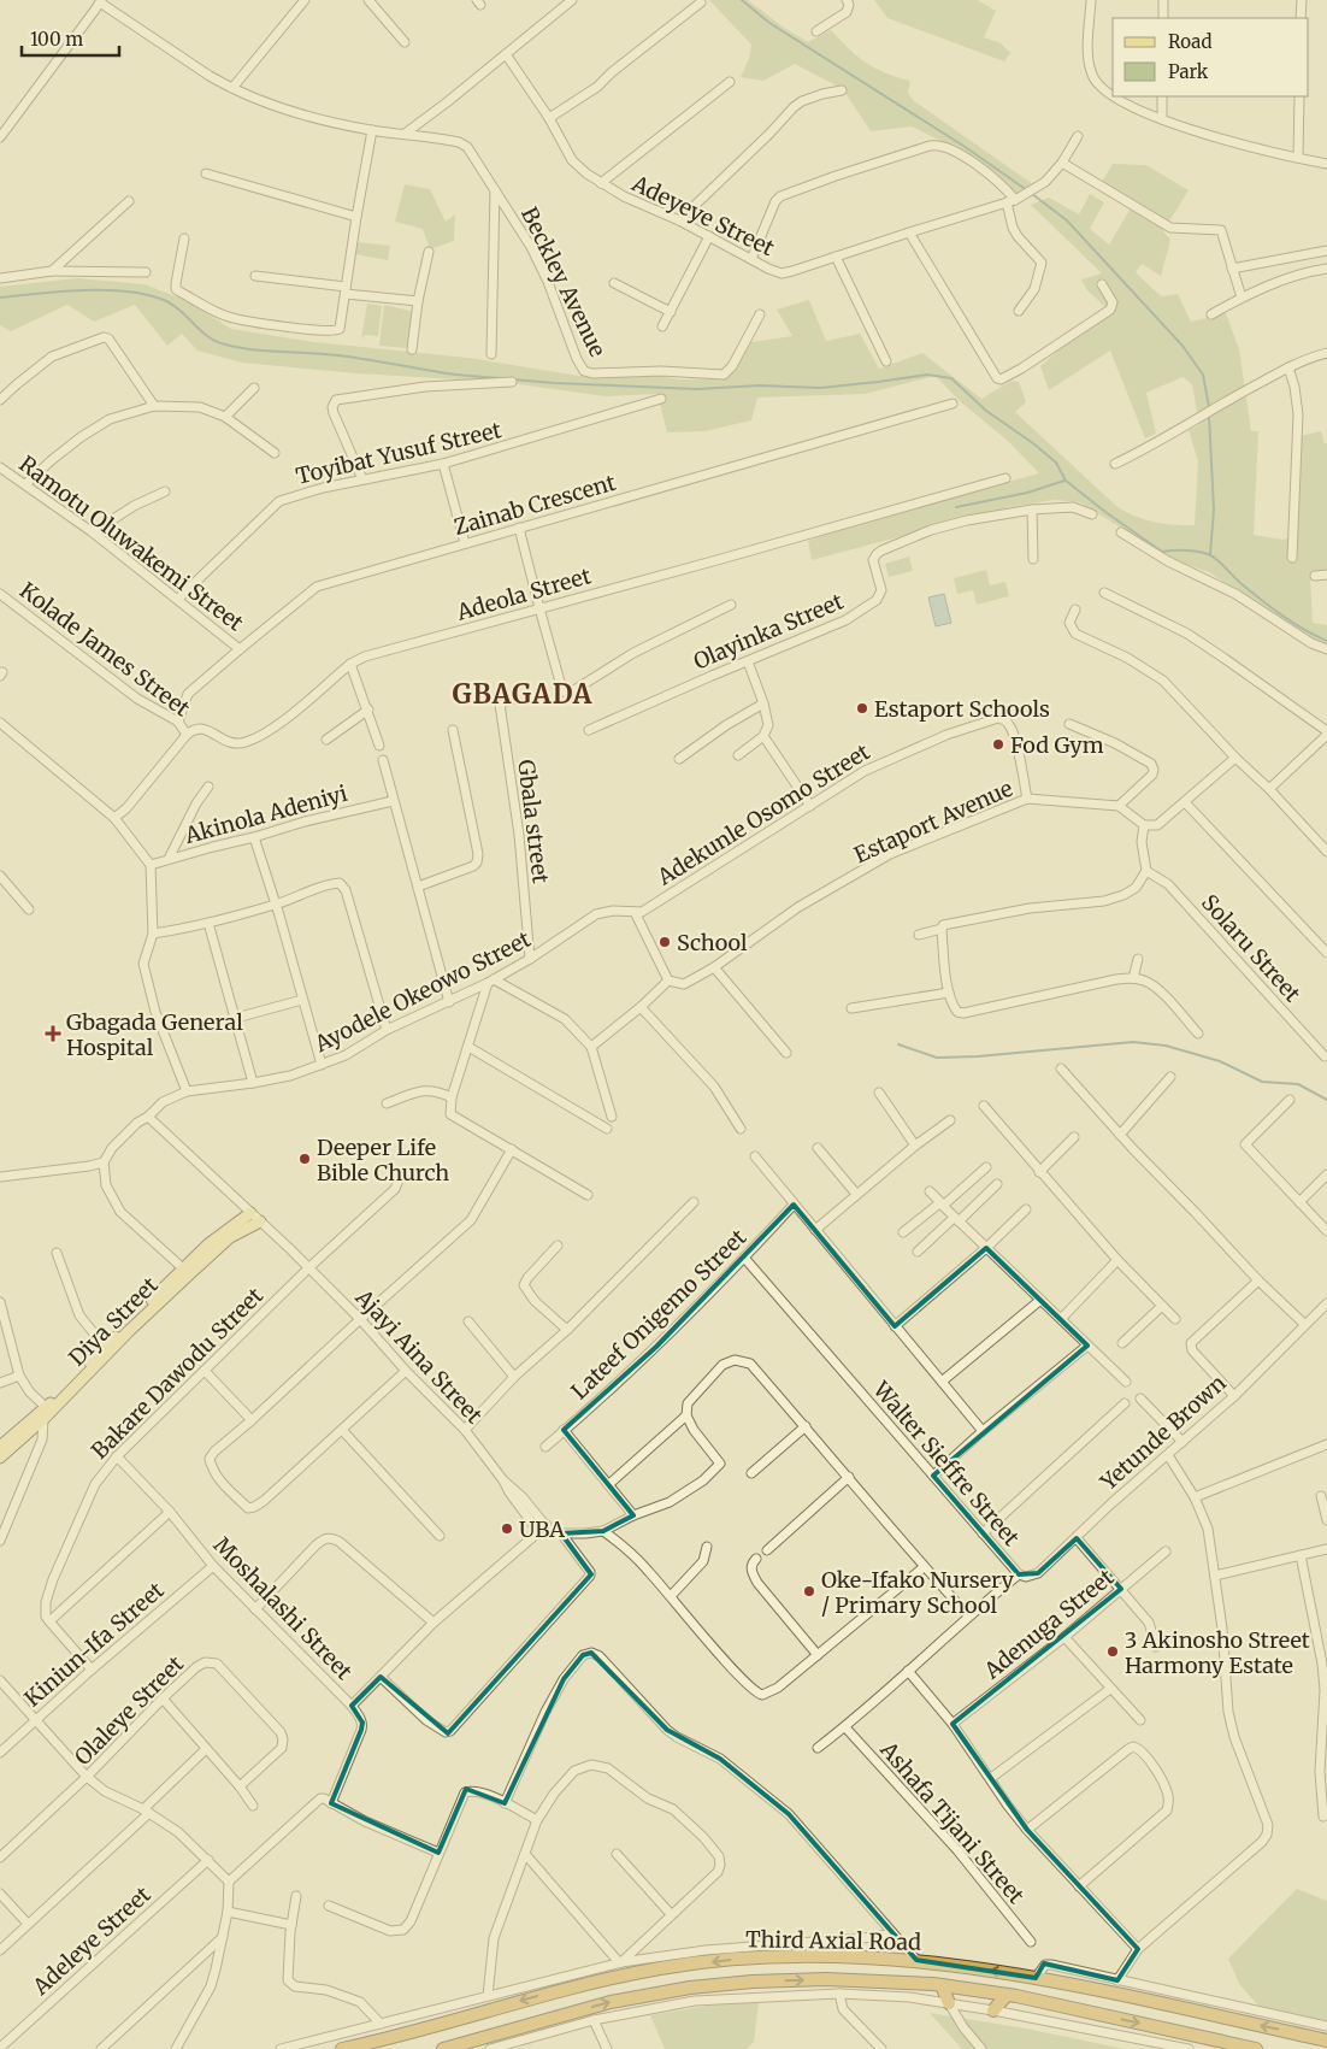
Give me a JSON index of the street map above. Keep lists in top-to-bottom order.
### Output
{
  "streets": {
    "highway": ["Third Axial Road"],
    "main road": ["Diya Street"],
    "street": [
      "Adeyeye Street",
      "Beckley Avenue",
      "Toyibat Yusuf Street",
      "Zainab Crescent",
      "Ramotu Oluwakemi Street",
      "Adeola Street",
      "Olayinka Street",
      "Kolade James Street",
      "Akinola Adeniyi",
      "Adekunle Osomo Street",
      "Gbala street",
      "Estaport Avenue",
      "Solaru Street",
      "Ayodele Okeowo Street",
      "Lateef Onigemo Street",
      "Ajayi Aina Street",
      "Bakare Dawodu Street",
      "Yetunde Brown",
      "Walter Sieffre Street",
      "Moshalashi Street",
      "Adenuga Street",
      "Kiniun-Ifa Street",
      "Olaleye Street",
      "Ashafa Tijani Street",
      "Adeleye Street"
    ]
  },
  "crossings": [
    ["Toyibat Yusuf Street", "Ramotu Oluwakemi Street"],
    ["Zainab Crescent", "Ramotu Oluwakemi Street"],
    ["Zainab Crescent", "Kolade James Street"],
    ["Adeola Street", "Kolade James Street"],
    ["Adekunle Osomo Street", "Estaport Avenue"],
    ["Adekunle Osomo Street", "Ayodele Okeowo Street"],
    ["Gbala street", "Ayodele Okeowo Street"],
    ["Ayodele Okeowo Street", "Ajayi Aina Street"],
    ["Lateef Onigemo Street", "Walter Sieffre Street"],
    ["Diya Street", "Ajayi Aina Street"],
    ["Ajayi Aina Street", "Bakare Dawodu Street"],
    ["Bakare Dawodu Street", "Moshalashi Street"],
    ["Yetunde Brown", "Walter Sieffre Street"],
    ["Walter Sieffre Street", "Ashafa Tijani Street"],
    ["Moshalashi Street", "Kiniun-Ifa Street"]
  ],
  "districts": ["GBAGADA"],
  "places": {
    "other": [
      "Estaport Schools",
      "Fod Gym",
      "School",
      "Deeper Life Bible Church",
      "UBA",
      "Oke-Ifako Nursery / Primary School",
      "3 Akinosho Street Harmony Estate"
    ],
    "health": ["Gbagada General Hospital"]
  },
  "legend": ["Road", "Park"],
  "scale_bar": "100 m"
}
